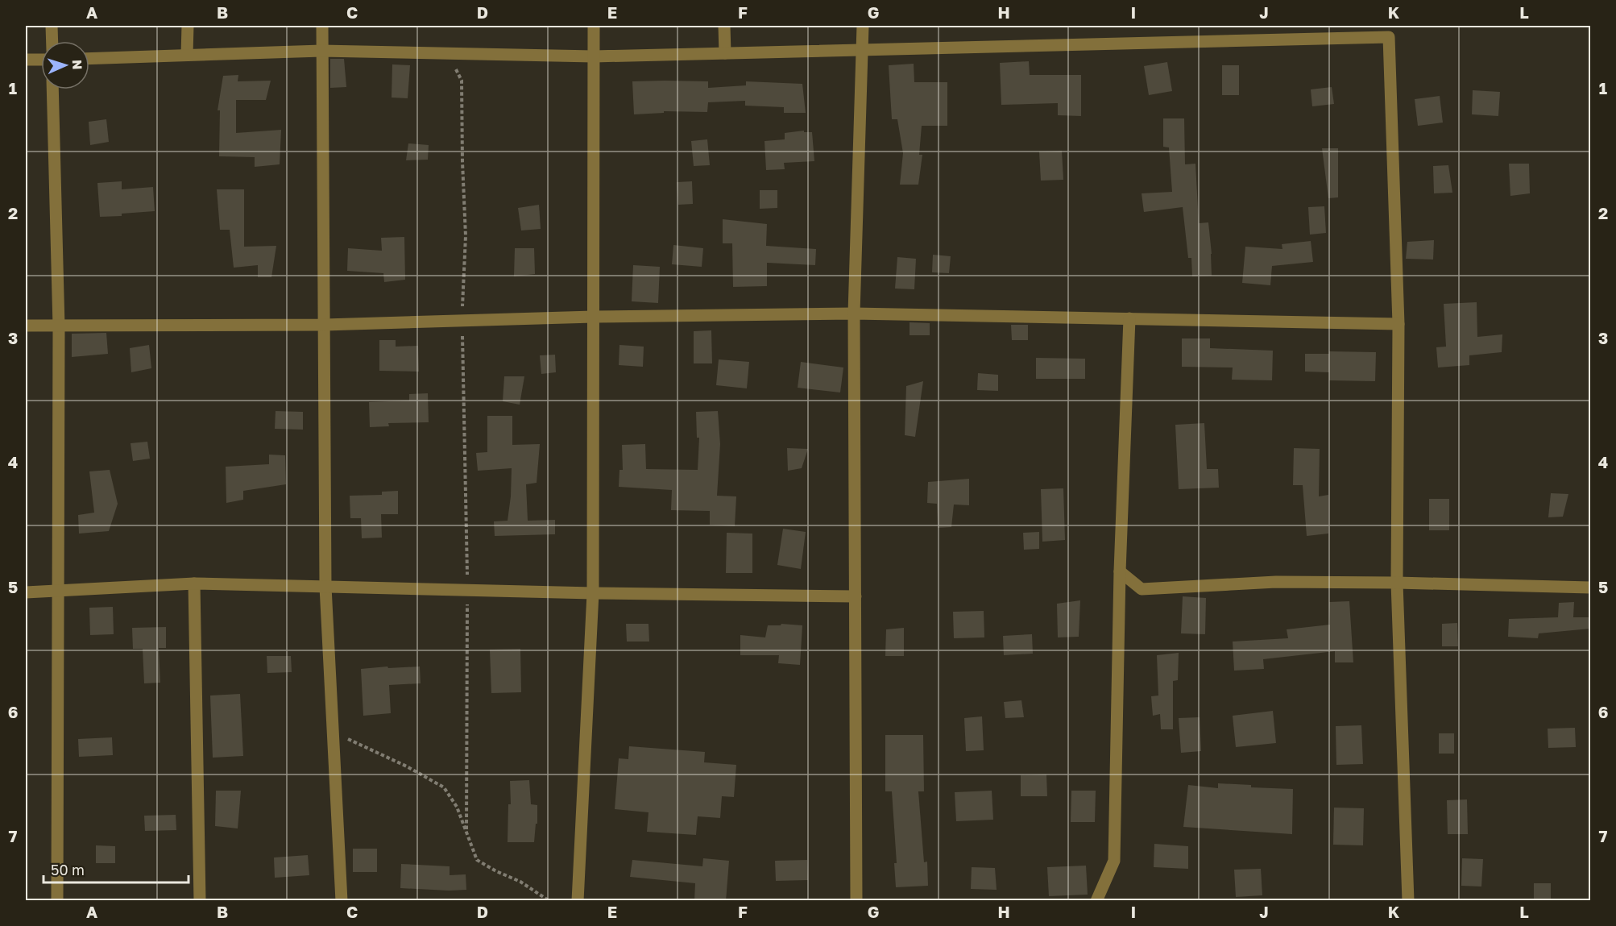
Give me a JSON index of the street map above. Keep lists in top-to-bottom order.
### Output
{
  "scale_bar": "50 m",
  "north": "right",
  "grid": {
    "columns": [
      "A",
      "B",
      "C",
      "D",
      "E",
      "F",
      "G",
      "H",
      "I",
      "J",
      "K",
      "L"
    ],
    "rows": [
      "1",
      "2",
      "3",
      "4",
      "5",
      "6",
      "7"
    ]
  }
}
